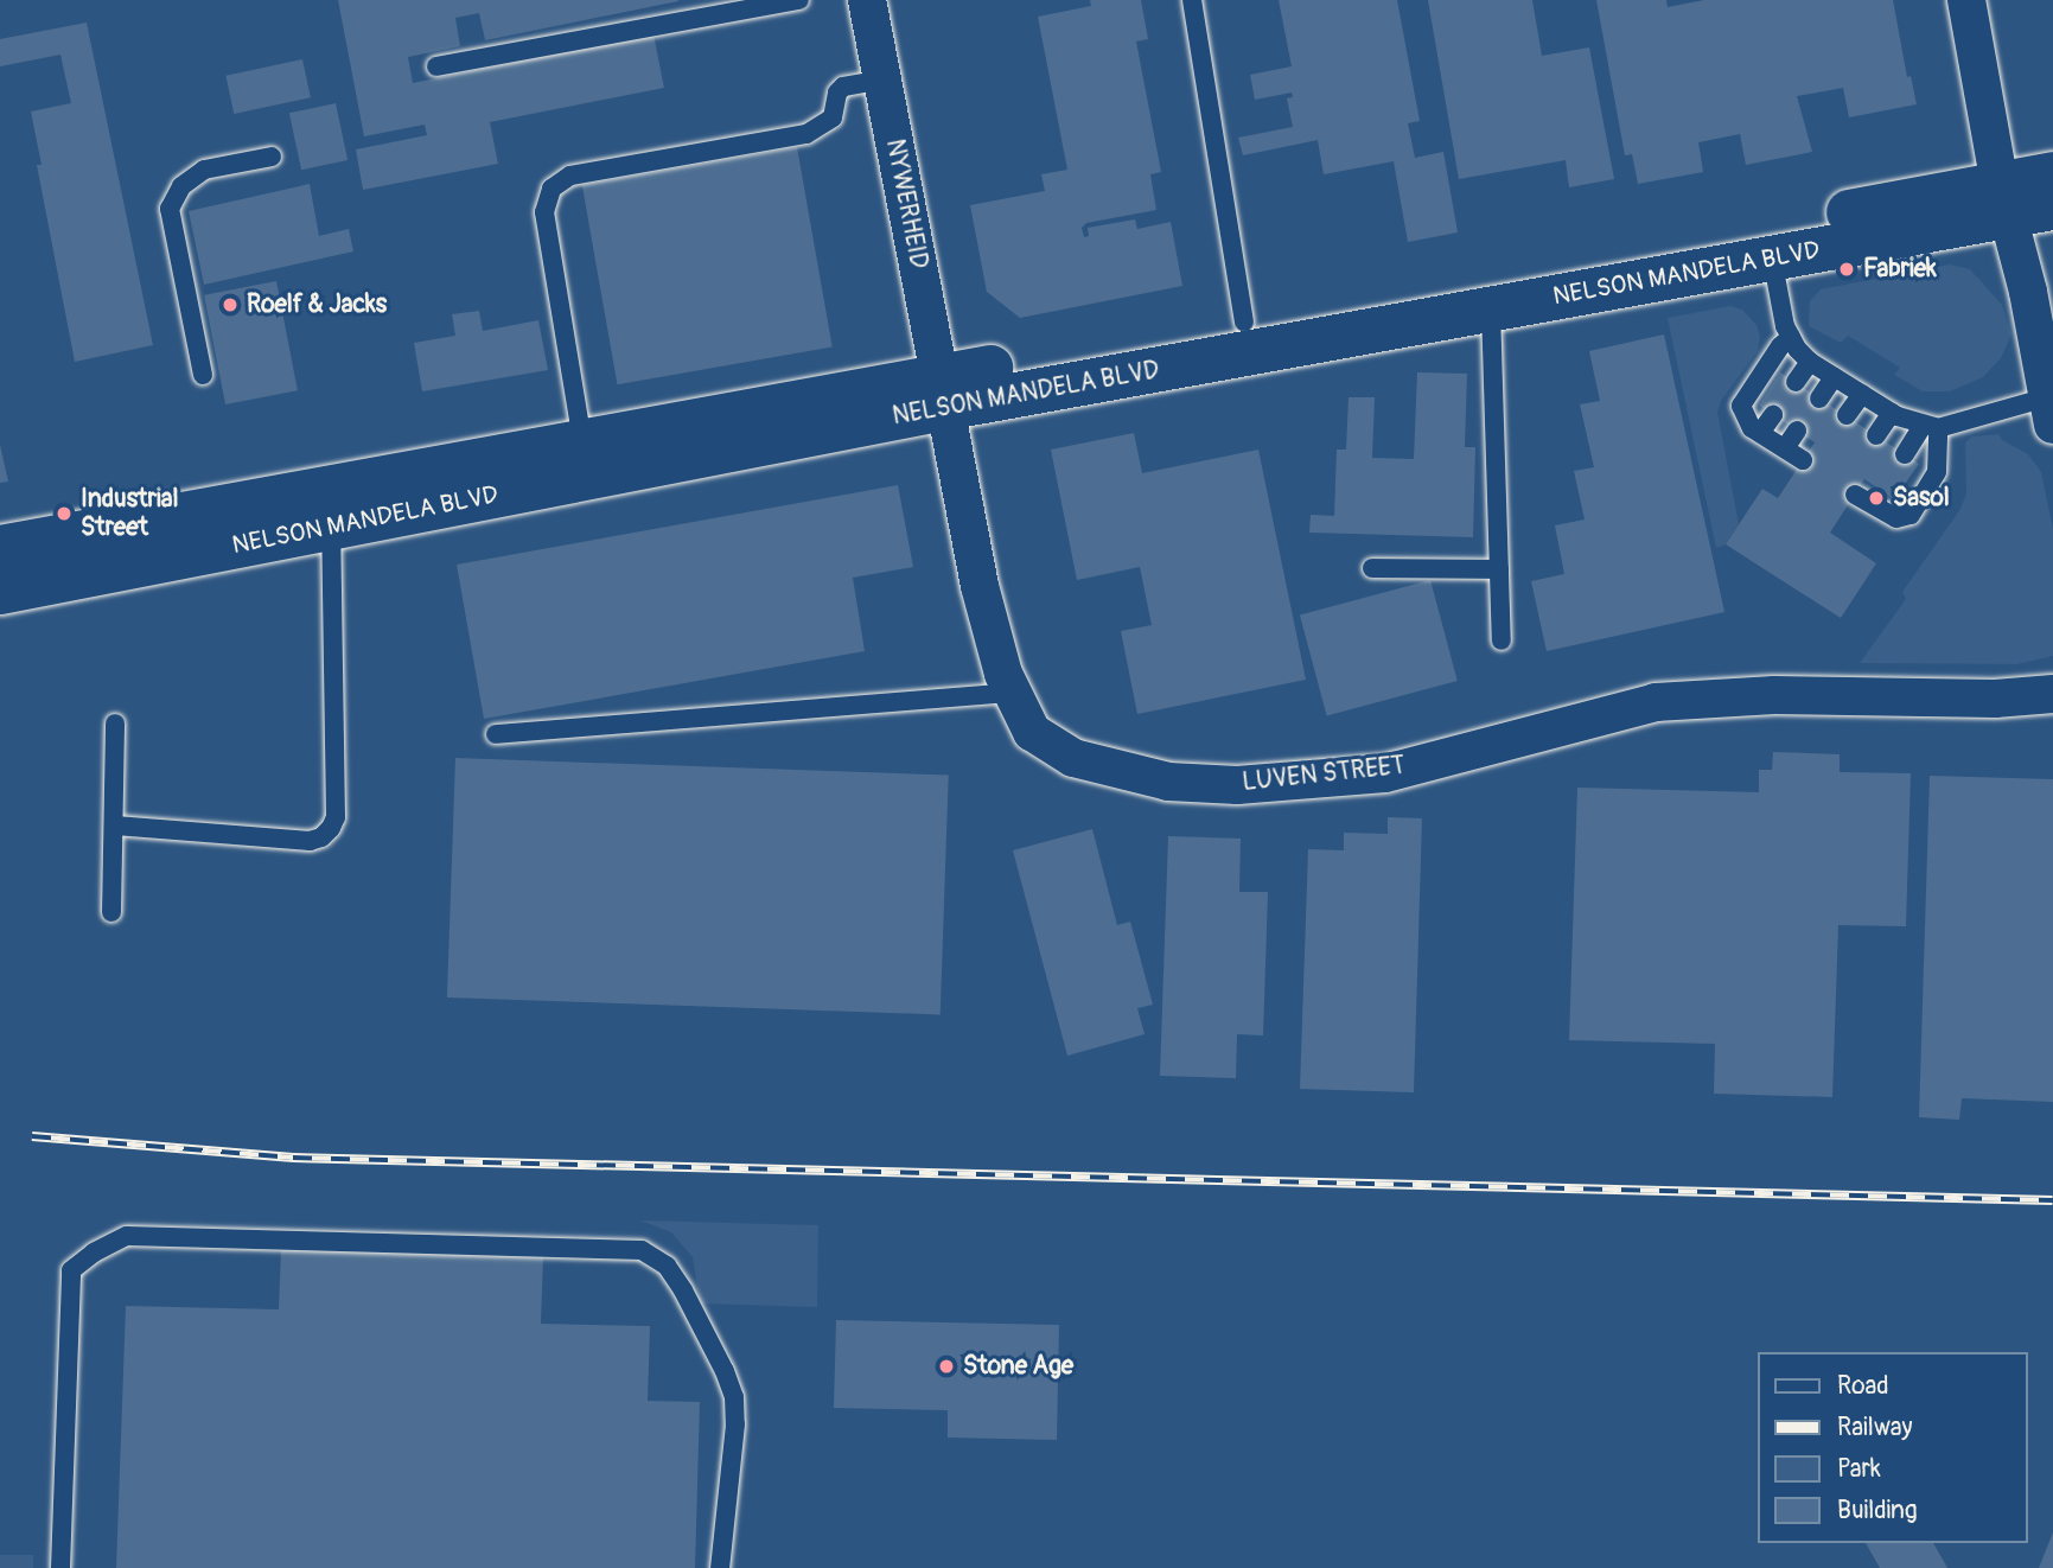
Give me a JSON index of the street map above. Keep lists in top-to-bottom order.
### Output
{
  "streets": {
    "street": ["NYWERHEID", "NELSON MANDELA BLVD", "LUVEN STREET"]
  },
  "crossings": [
    ["NYWERHEID", "NELSON MANDELA BLVD"],
    ["NYWERHEID", "LUVEN STREET"],
    ["NELSON MANDELA BLVD", "LUVEN STREET"]
  ],
  "places": [
    "Fabriek",
    "Roelf & Jacks",
    "Sasol",
    "Industrial Street",
    "Stone Age"
  ],
  "legend": [
    "Road",
    "Railway",
    "Park",
    "Building"
  ]
}
